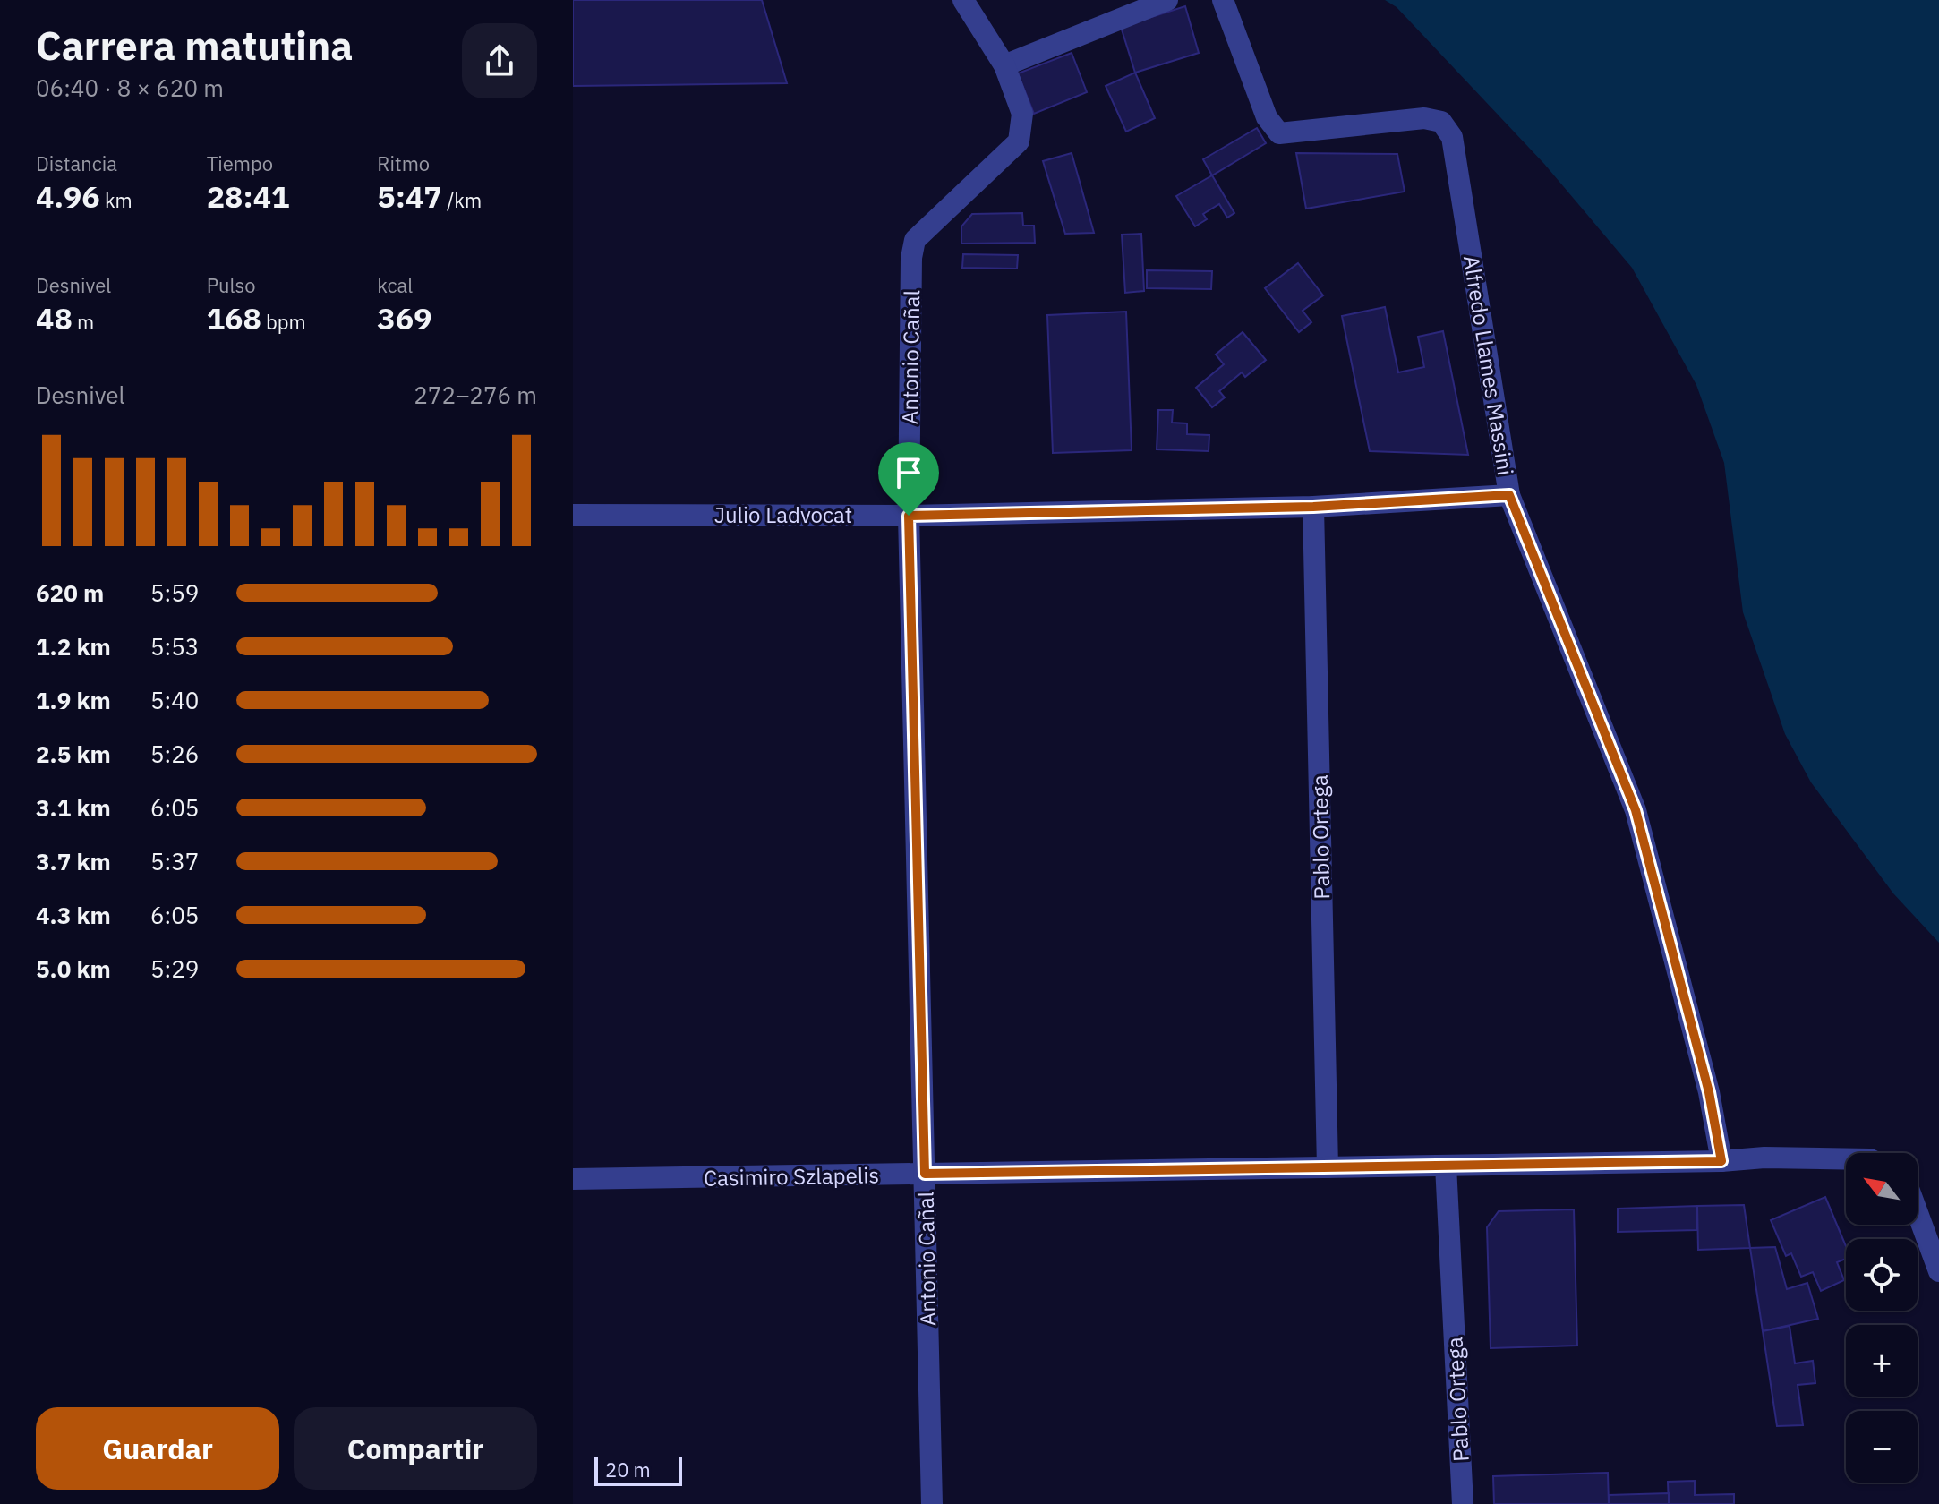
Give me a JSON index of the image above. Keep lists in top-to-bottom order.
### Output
{
  "streets": {
    "street": [
      "Antonio Cañal",
      "Alfredo Llames Massini",
      "Julio Ladvocat",
      "Pablo Ortega",
      "Casimiro Szlapelis"
    ]
  },
  "crossings": [
    ["Antonio Cañal", "Julio Ladvocat"],
    ["Antonio Cañal", "Casimiro Szlapelis"],
    ["Alfredo Llames Massini", "Julio Ladvocat"],
    ["Alfredo Llames Massini", "Casimiro Szlapelis"],
    ["Julio Ladvocat", "Pablo Ortega"],
    ["Pablo Ortega", "Casimiro Szlapelis"]
  ],
  "scale_bar": "20 m",
  "north": "top left",
  "page": {
    "heading": ["Carrera matutina", "06:40 · 8 × 620 m"],
    "stats": [
      ["Distancia", "4.96 km"],
      ["Tiempo", "28:41"],
      ["Ritmo", "5:47 /km"],
      ["Desnivel", "48 m"],
      ["Pulso", "168 bpm"],
      ["kcal", "369"]
    ],
    "chart": ["Desnivel", "272–276 m"],
    "list": [
      {
        "name": "620 m",
        "note": "5:59"
      },
      {
        "name": "1.2 km",
        "note": "5:53"
      },
      {
        "name": "1.9 km",
        "note": "5:40"
      },
      {
        "name": "2.5 km",
        "note": "5:26"
      },
      {
        "name": "3.1 km",
        "note": "6:05"
      },
      {
        "name": "3.7 km",
        "note": "5:37"
      },
      {
        "name": "4.3 km",
        "note": "6:05"
      },
      {
        "name": "5.0 km",
        "note": "5:29"
      }
    ],
    "map_buttons": ["+", "−"],
    "buttons": ["Guardar", "Compartir"],
    "scale": "20 m"
  }
}
